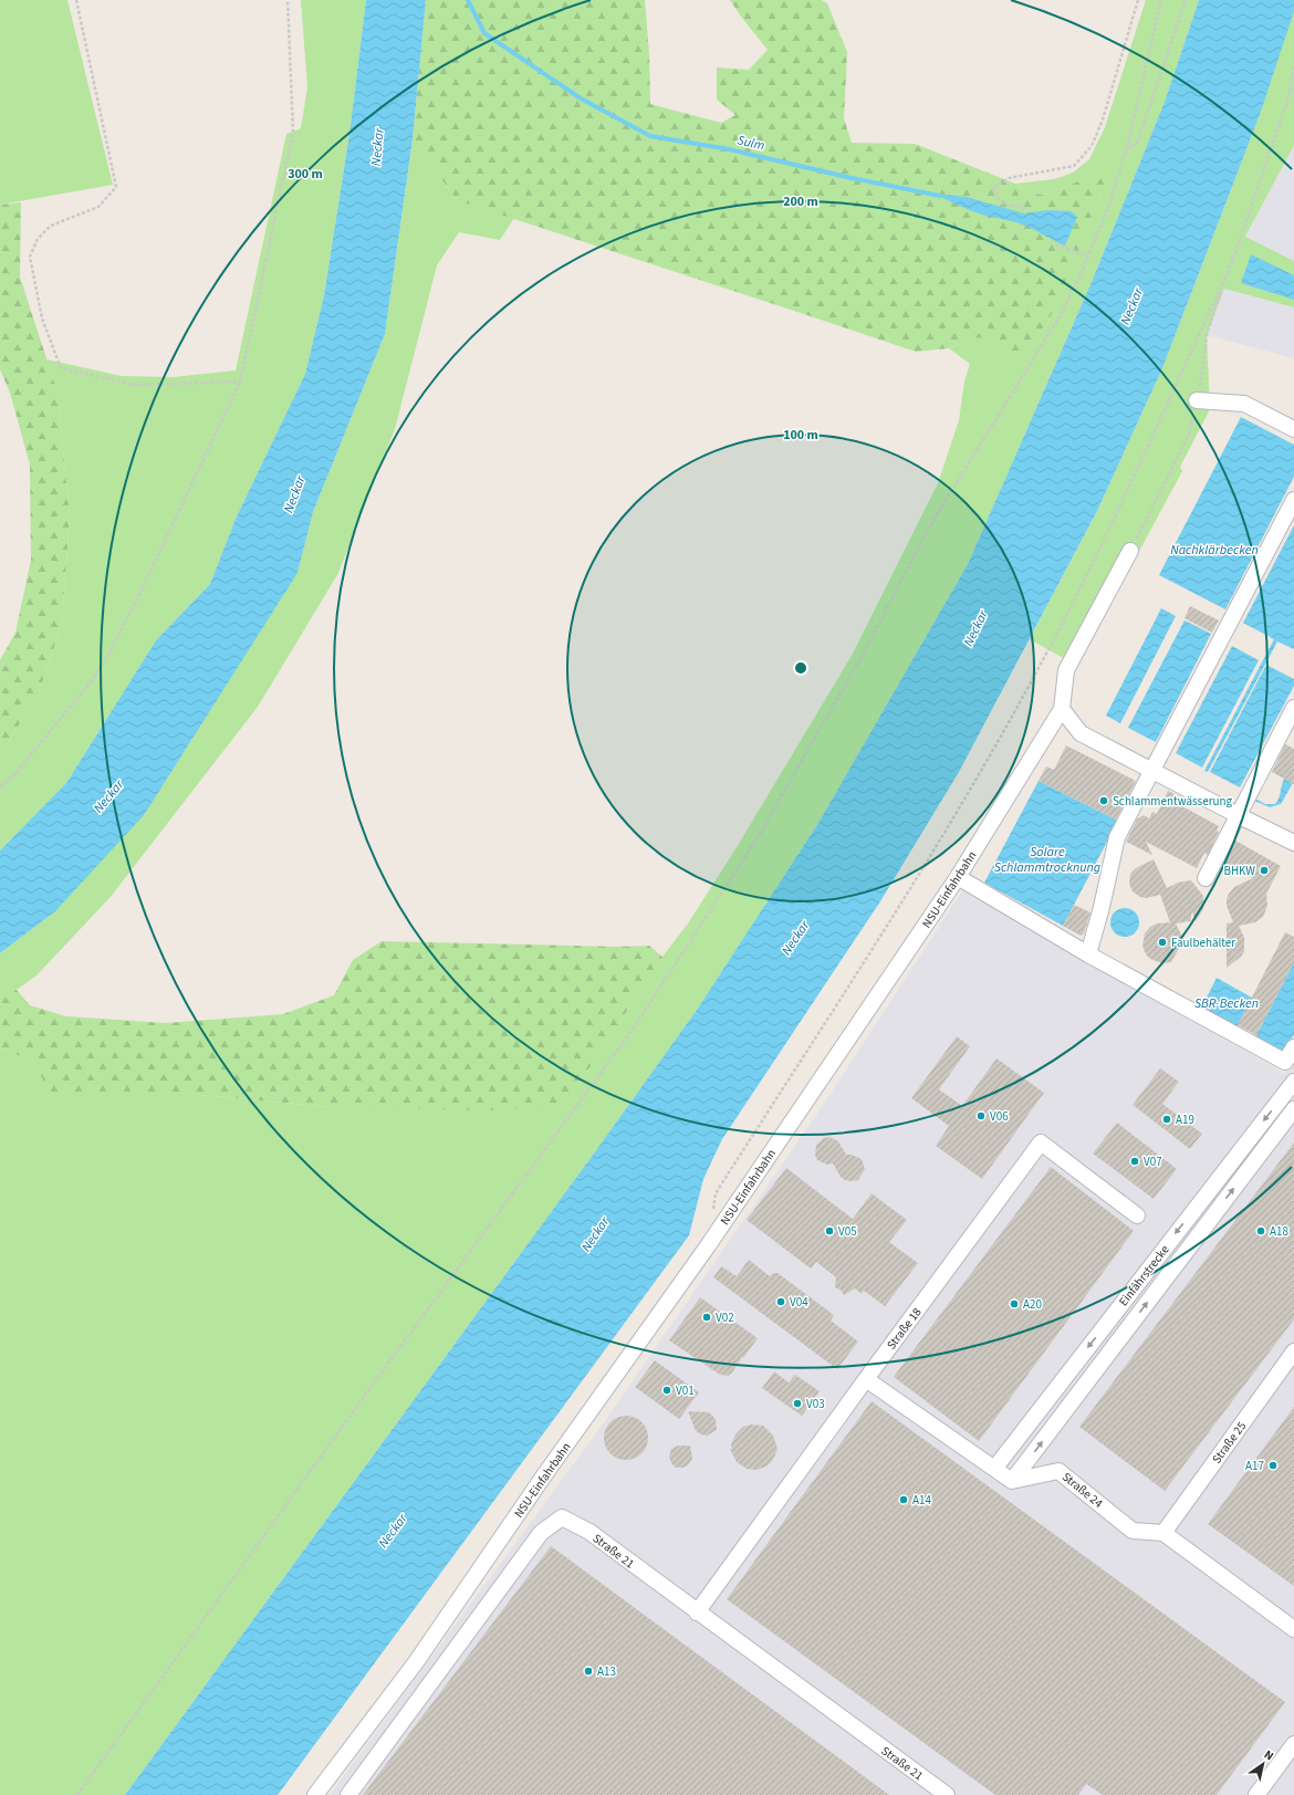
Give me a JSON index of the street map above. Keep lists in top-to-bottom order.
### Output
{
  "streets": {
    "street": [
      "NSU-Einfahrbahn",
      "Einfahrstrecke",
      "Straße 18",
      "Straße 25",
      "Straße 24",
      "Straße 21"
    ]
  },
  "crossings": [
    ["Einfahrstrecke", "Straße 24"],
    ["Straße 18", "Straße 21"],
    ["Straße 25", "Straße 24"]
  ],
  "water": [
    "Sulm",
    "Neckar",
    "Nachklärbecken",
    "Solare Schlammtrocknung",
    "SBR-Becken"
  ],
  "places": [
    "Schlammentwässerung",
    "BHKW",
    "Faulbehälter",
    "V06",
    "A19",
    "V07",
    "V05",
    "A18",
    "V04",
    "A20",
    "V02",
    "V01",
    "V03",
    "A17",
    "A14",
    "A13"
  ],
  "north": "top right",
  "rings": ["300 m", "200 m", "100 m"]
}
